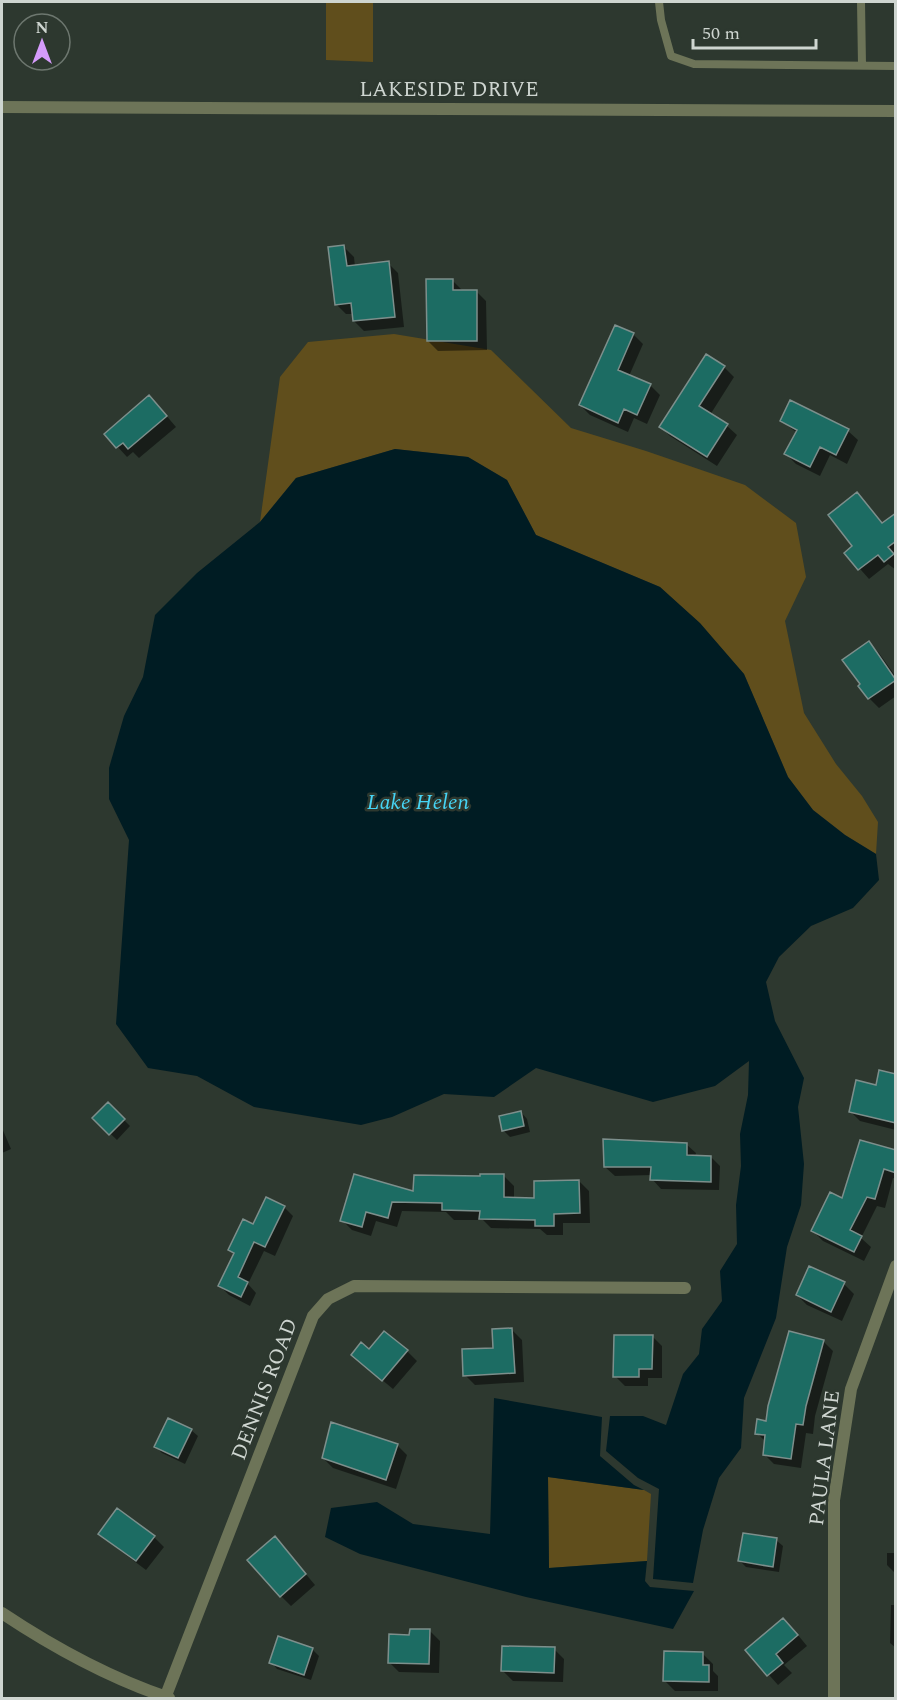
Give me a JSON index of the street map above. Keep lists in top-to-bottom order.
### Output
{
  "streets": {
    "street": ["LAKESIDE DRIVE", "DENNIS ROAD", "PAULA LANE"]
  },
  "water": ["Lake Helen"],
  "scale_bar": "50 m",
  "north": "top"
}
